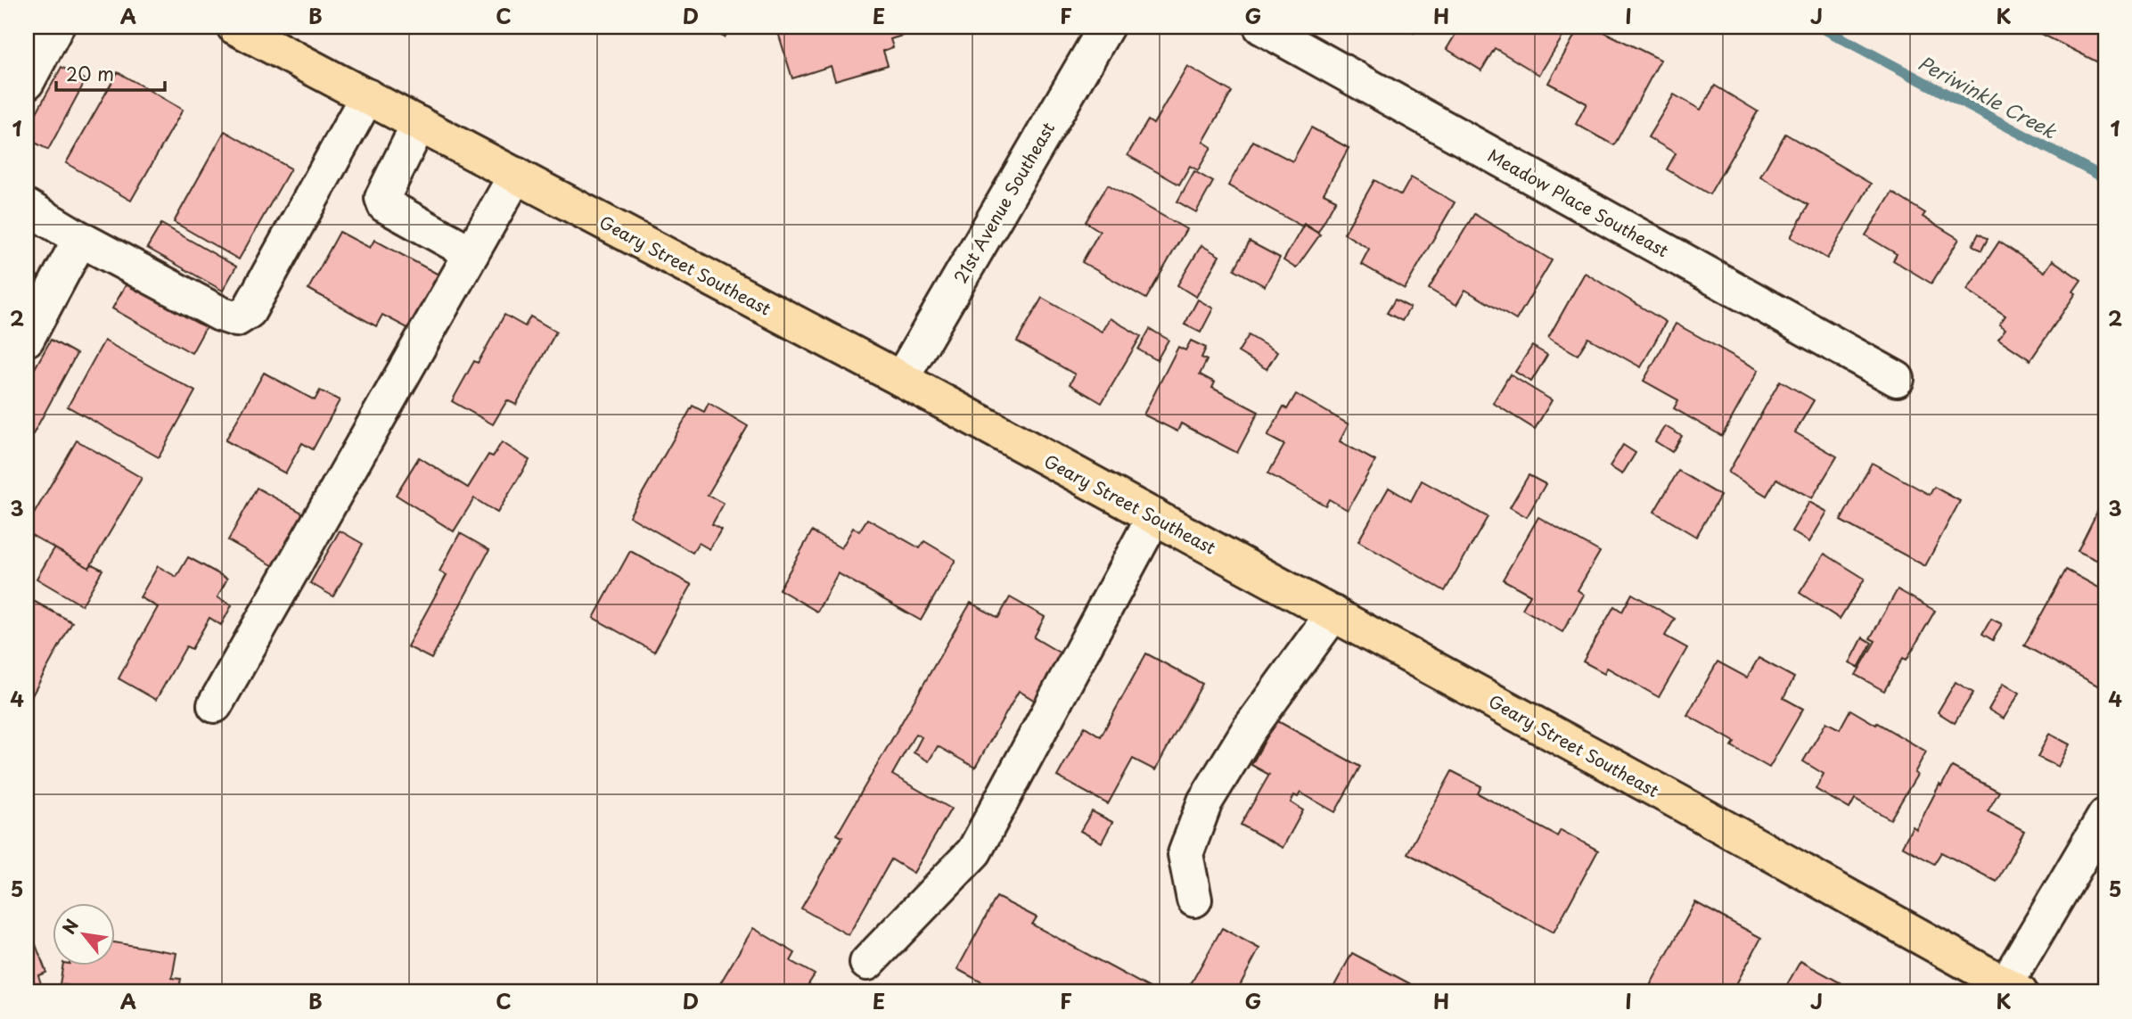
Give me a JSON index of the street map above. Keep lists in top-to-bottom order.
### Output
{
  "streets": {
    "main road": ["Geary Street Southeast"],
    "street": ["21st Avenue Southeast", "Meadow Place Southeast"]
  },
  "crossings": [
    ["21st Avenue Southeast", "Geary Street Southeast"]
  ],
  "water": ["Periwinkle Creek"],
  "scale_bar": "20 m",
  "north": "top left",
  "grid": {
    "columns": [
      "A",
      "B",
      "C",
      "D",
      "E",
      "F",
      "G",
      "H",
      "I",
      "J",
      "K"
    ],
    "rows": [
      "1",
      "2",
      "3",
      "4",
      "5"
    ]
  }
}
